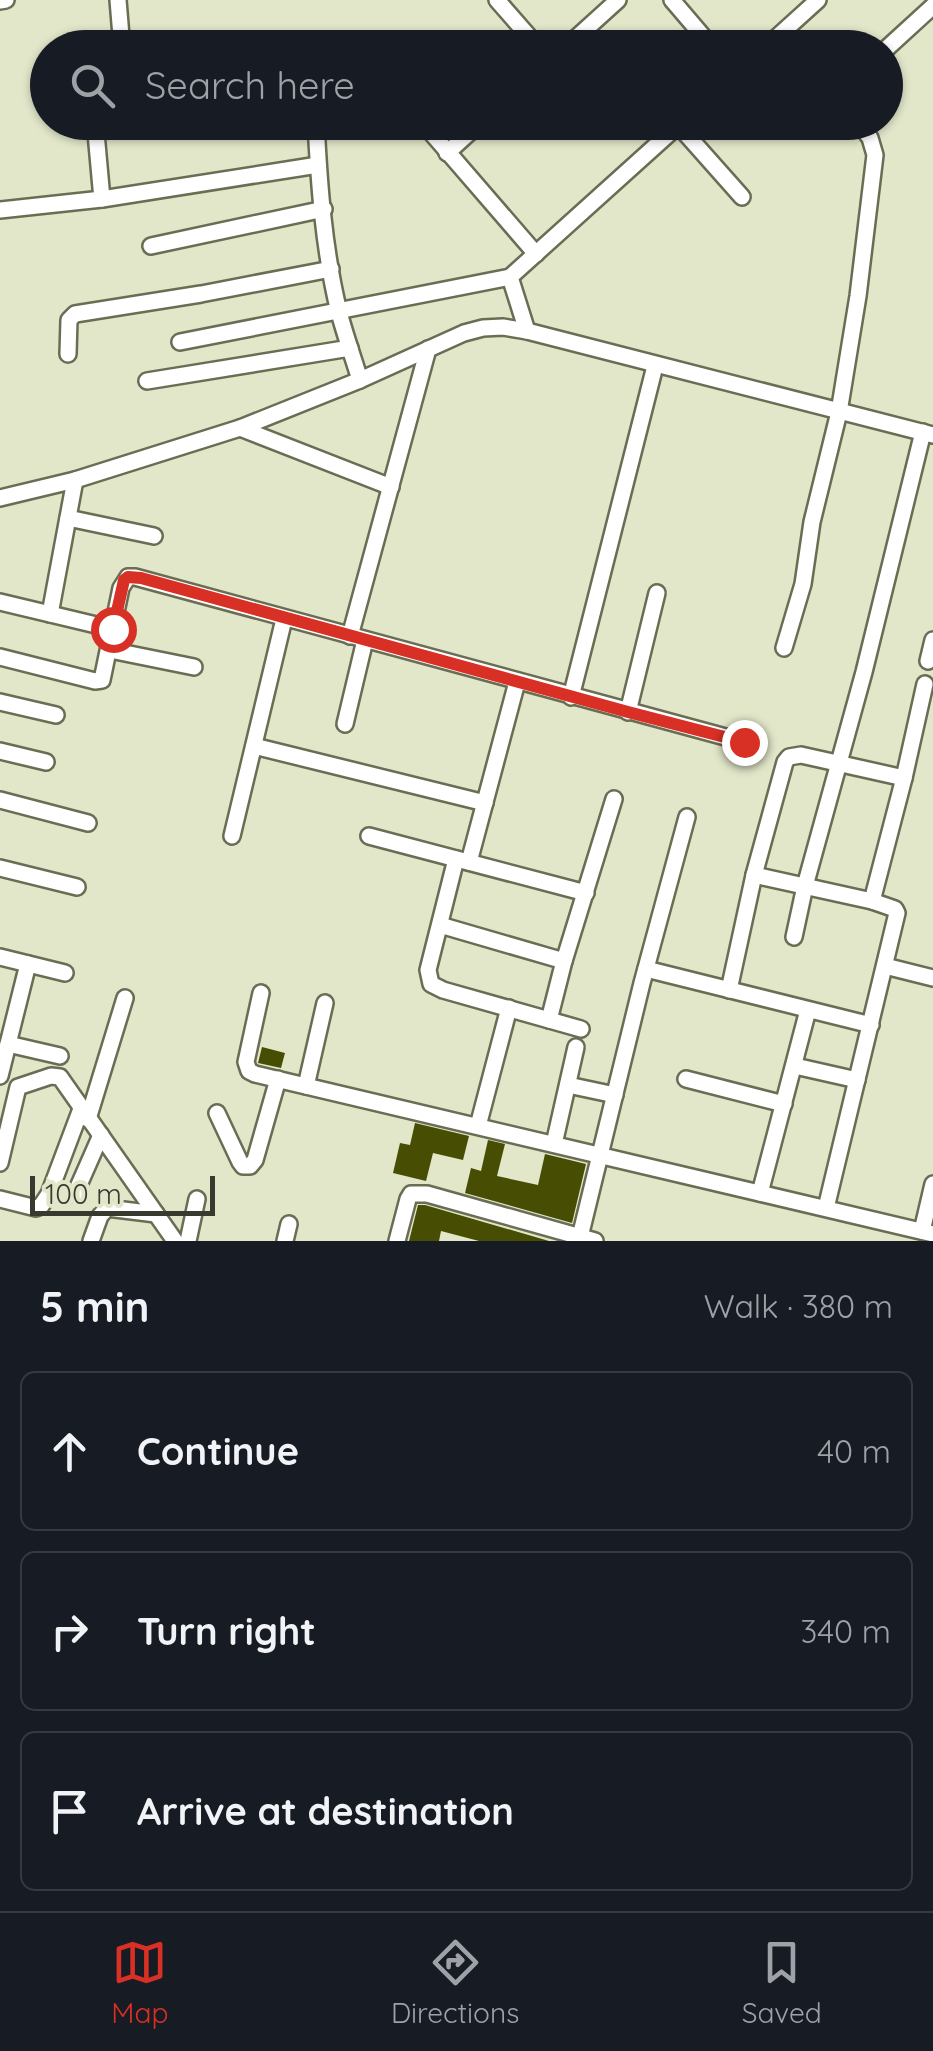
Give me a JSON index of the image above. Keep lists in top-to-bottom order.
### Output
{
  "scale_bar": "100 m",
  "page": {
    "search": "Search here",
    "scale": "100 m",
    "heading": ["5 min", "Walk · 380 m"],
    "list": [
      ["Continue", "40 m"],
      ["Turn right", "340 m"],
      "Arrive at destination"
    ],
    "nav": ["Map", "Directions", "Saved"]
  }
}
